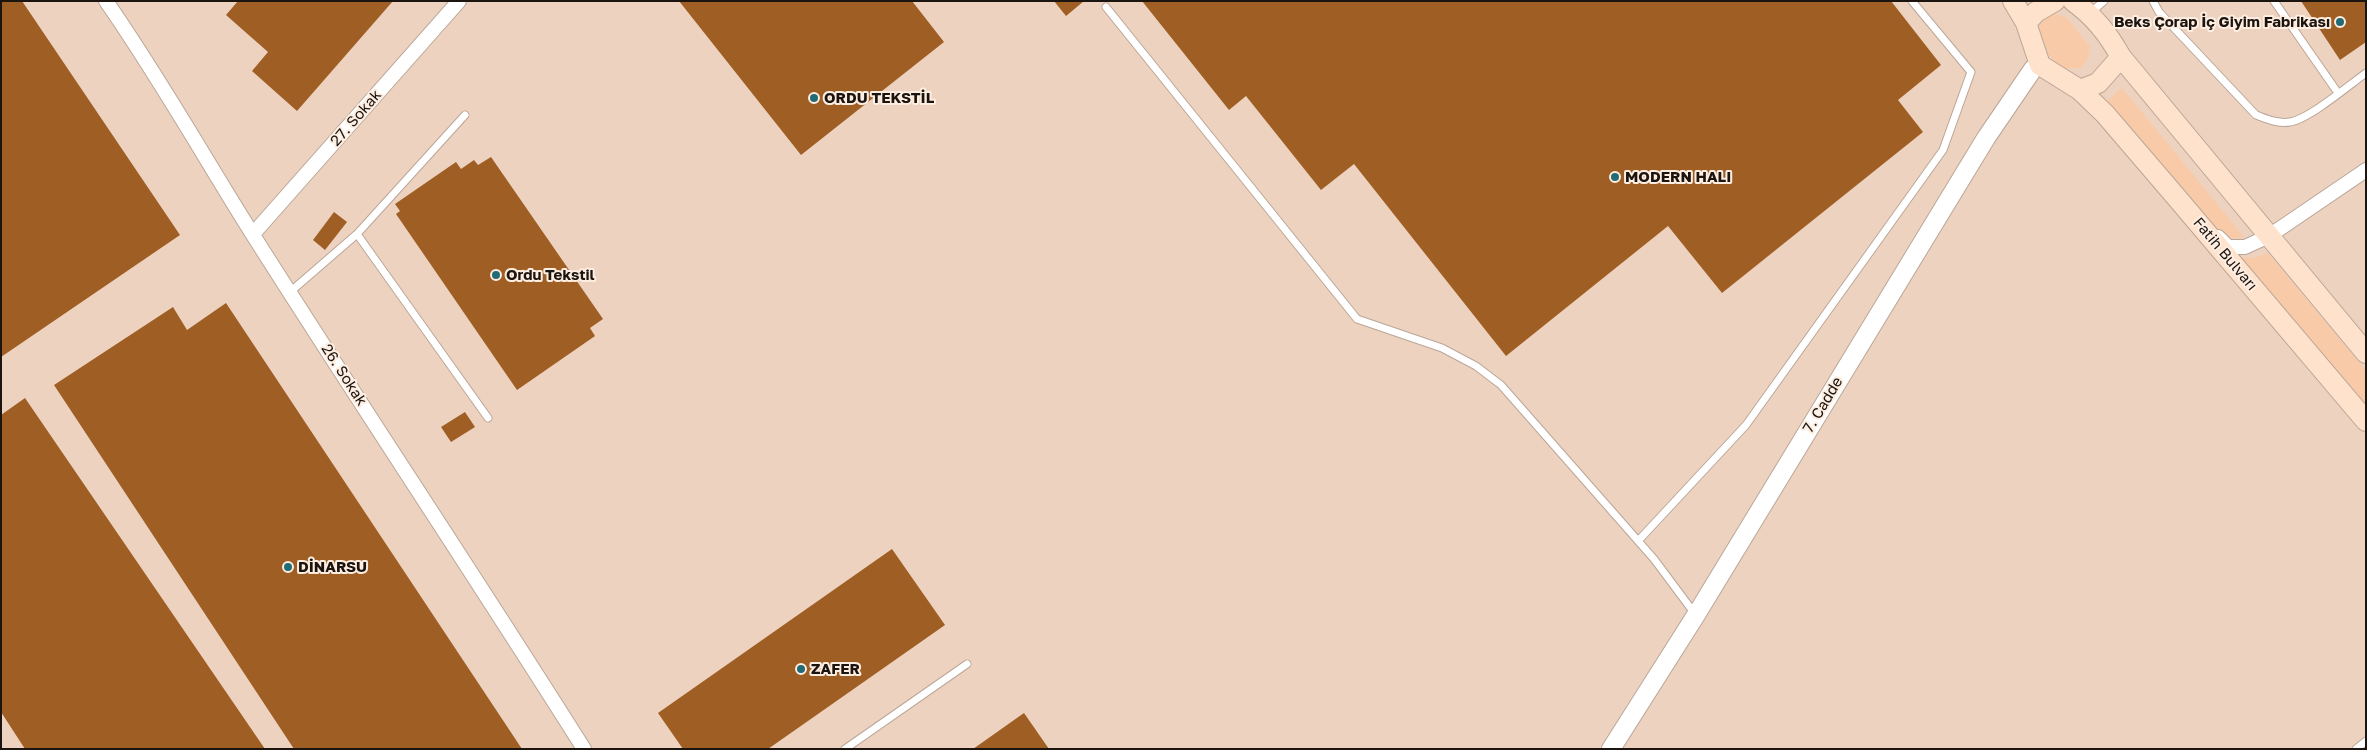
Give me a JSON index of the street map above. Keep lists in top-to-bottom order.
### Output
{
  "streets": {
    "main road": ["Fatih Bulvarı"],
    "street": ["27. Sokak", "26. Sokak", "7. Cadde"]
  },
  "crossings": [
    ["27. Sokak", "26. Sokak"],
    ["Fatih Bulvarı", "7. Cadde"]
  ],
  "places": [
    "Beks Çorap İç Giyim Fabrikası",
    "ORDU TEKSTİL",
    "MODERN HALI",
    "Ordu Tekstil",
    "DİNARSU",
    "ZAFER"
  ]
}
